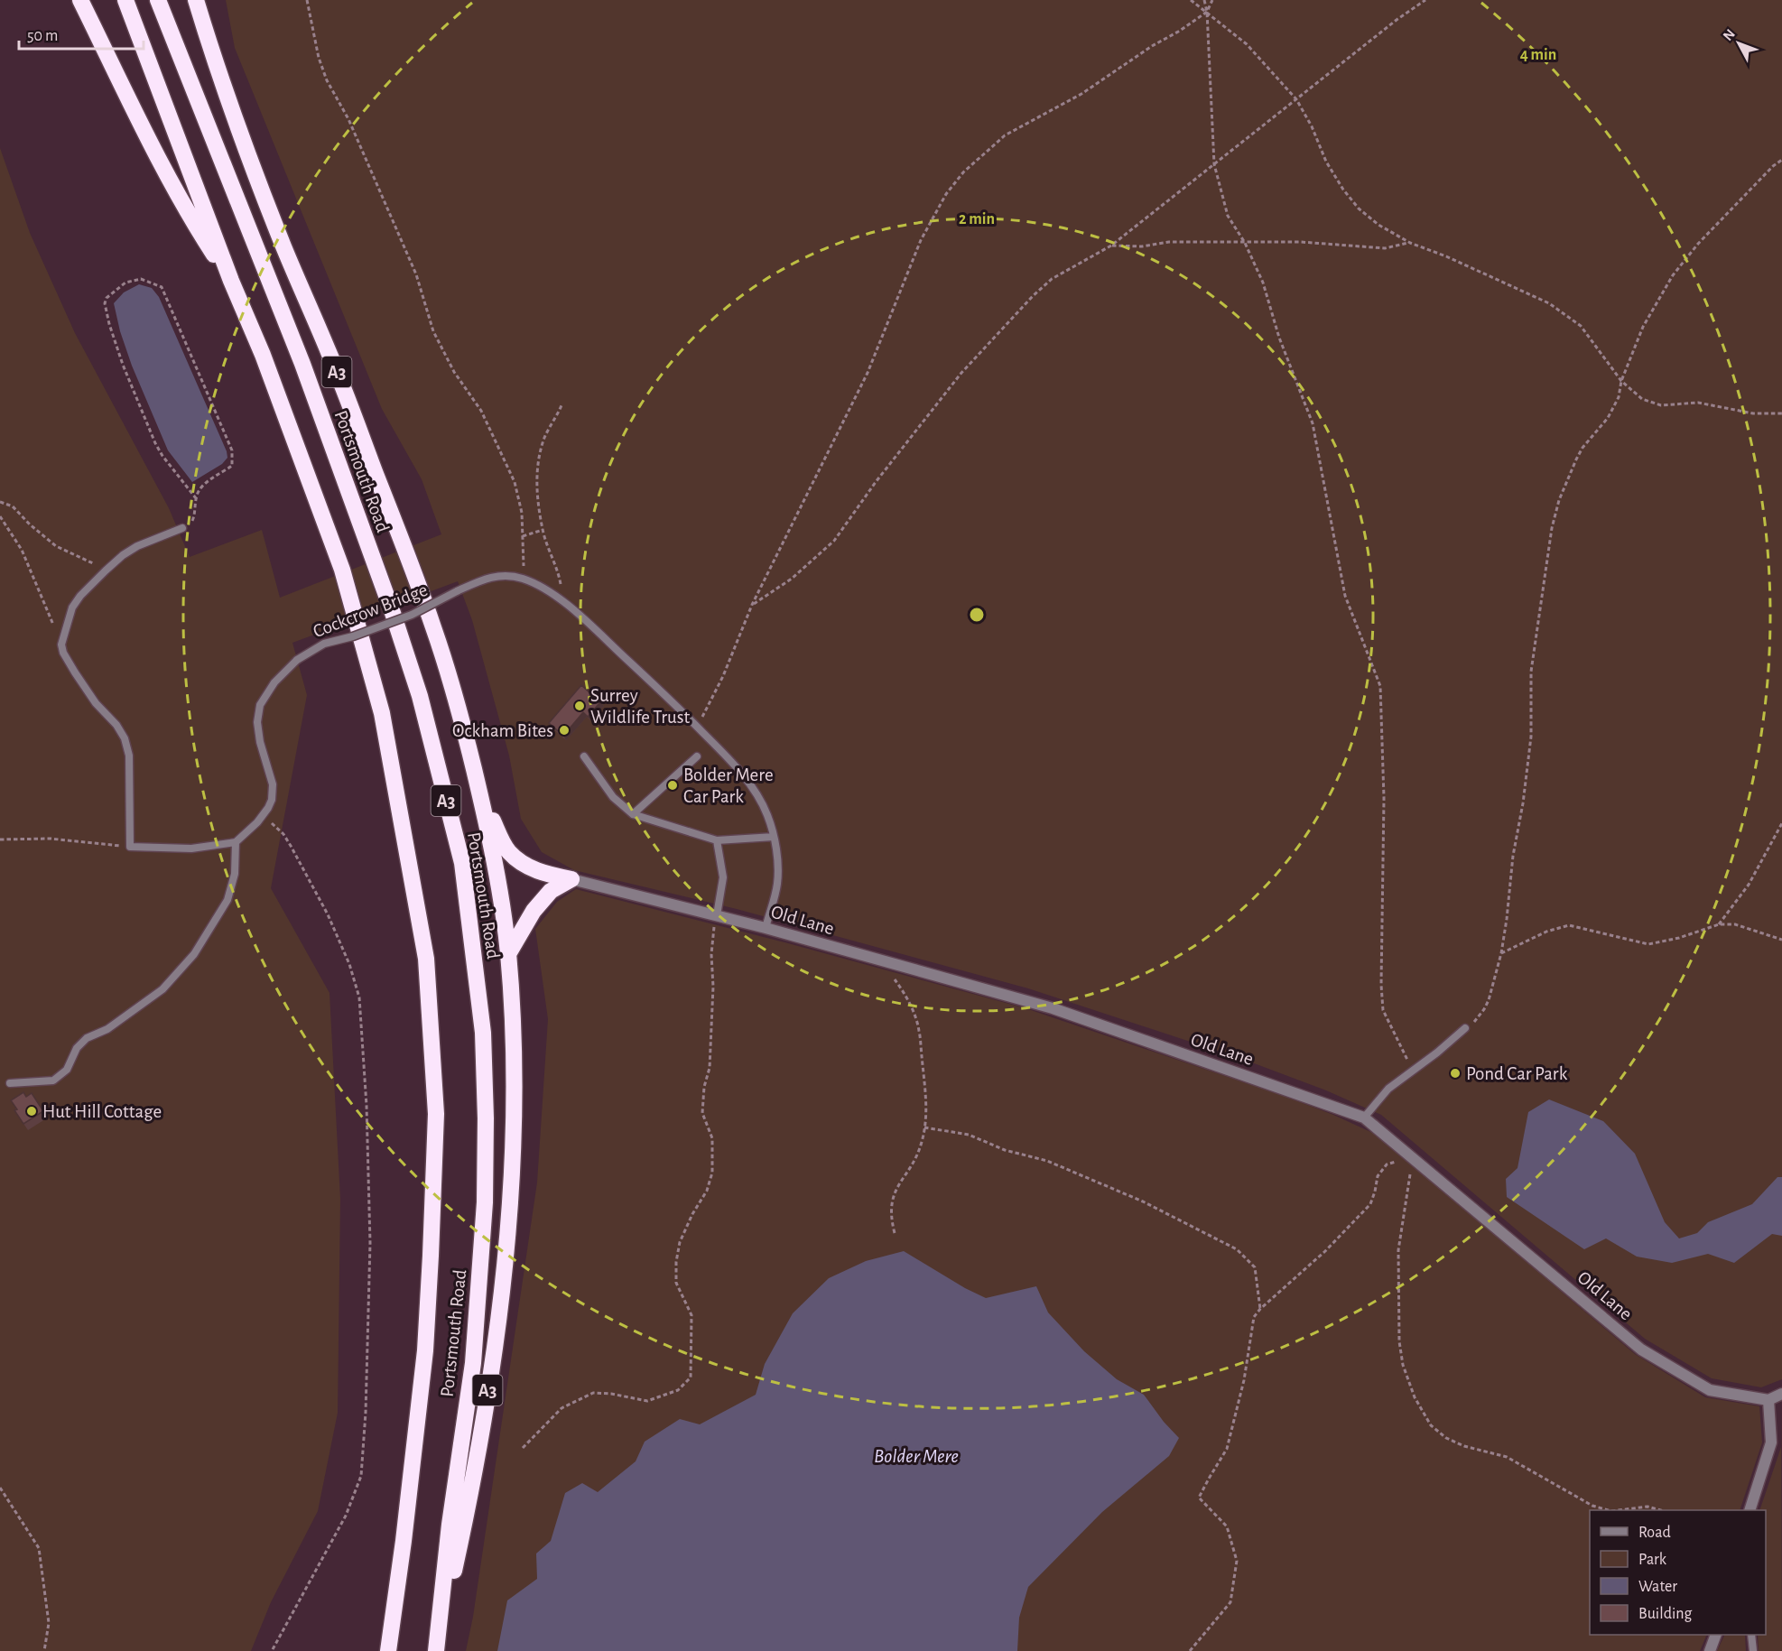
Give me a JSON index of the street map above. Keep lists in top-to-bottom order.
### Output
{
  "streets": {
    "highway": ["A3", "Portsmouth Road"],
    "street": ["Old Lane"],
    "lane": ["Cockcrow Bridge"]
  },
  "crossings": [
    ["A3", "Portsmouth Road"],
    ["A3", "Old Lane"]
  ],
  "water": ["Bolder Mere"],
  "places": [
    "Surrey Wildlife Trust",
    "Ockham Bites",
    "Bolder Mere Car Park",
    "Pond Car Park",
    "Hut Hill Cottage"
  ],
  "legend": [
    "Road",
    "Park",
    "Water",
    "Building"
  ],
  "scale_bar": "50 m",
  "north": "top left",
  "rings": ["4 min", "2 min"]
}
